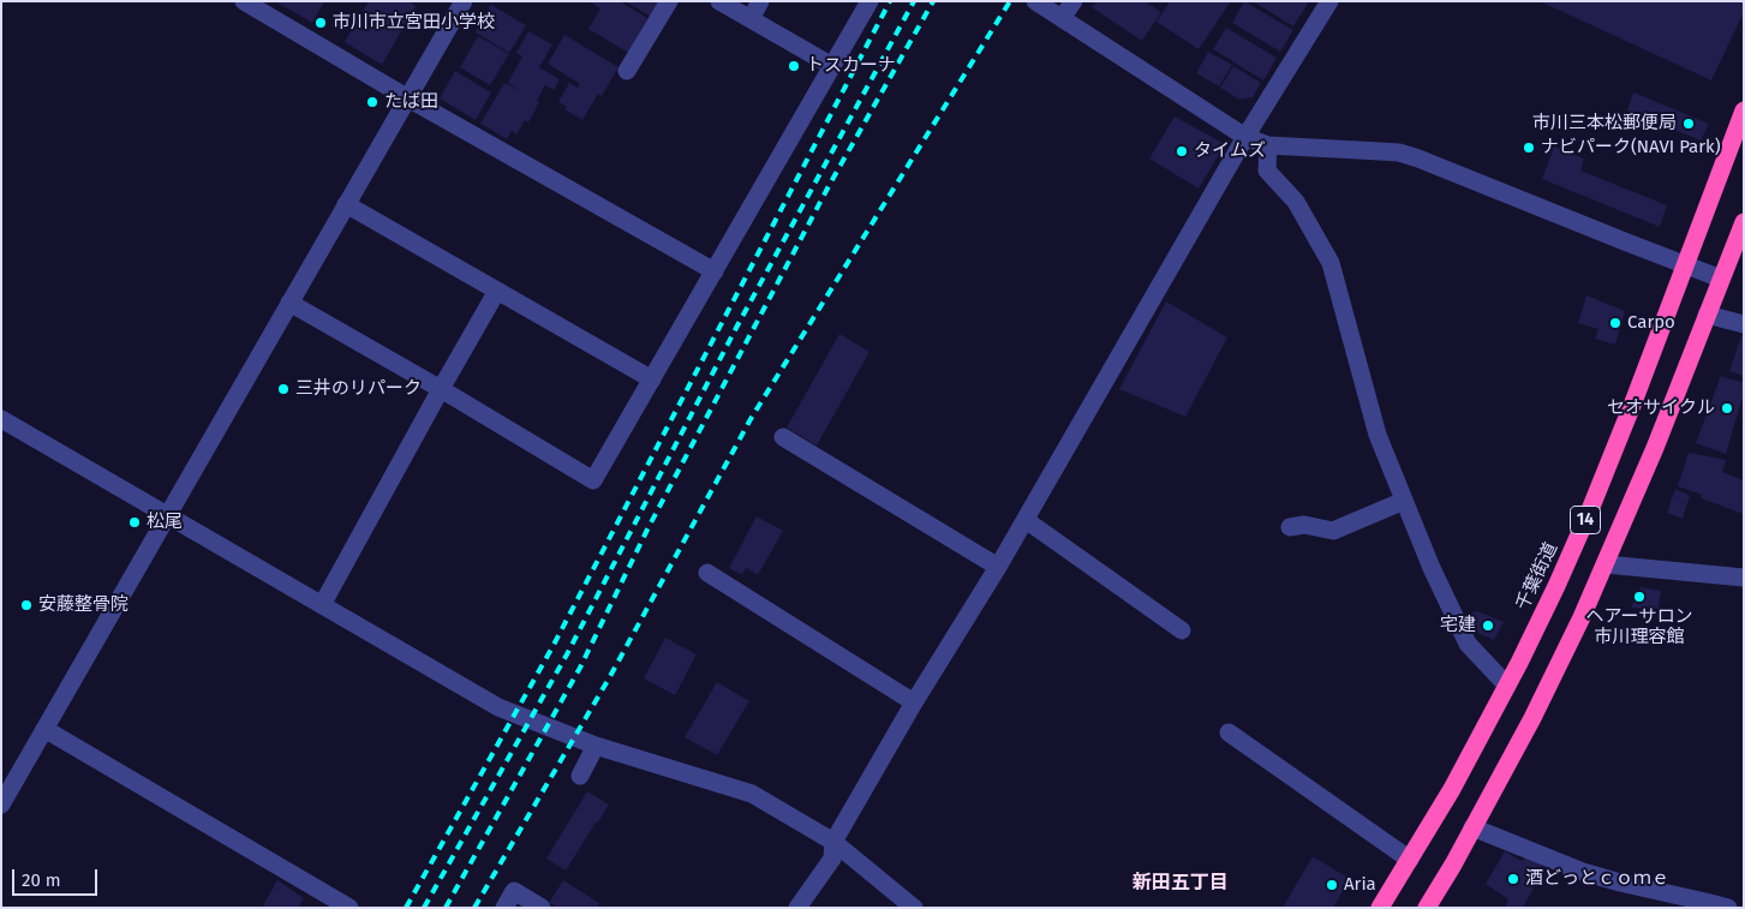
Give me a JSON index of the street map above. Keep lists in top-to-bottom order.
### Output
{
  "streets": {
    "highway": ["14", "千葉街道"]
  },
  "districts": ["新田五丁目"],
  "places": [
    "市川市立宮田小学校",
    "トスカーナ",
    "たば田",
    "市川三本松郵便局",
    "ナビパーク(NAVI Park)",
    "タイムズ",
    "Carpo",
    "三井のリパーク",
    "セオサイクル",
    "松尾",
    "ヘアーサロン 市川理容館",
    "安藤整骨院",
    "宅建",
    "酒どっとｃｏｍｅ",
    "Aria"
  ],
  "scale_bar": "20 m"
}
